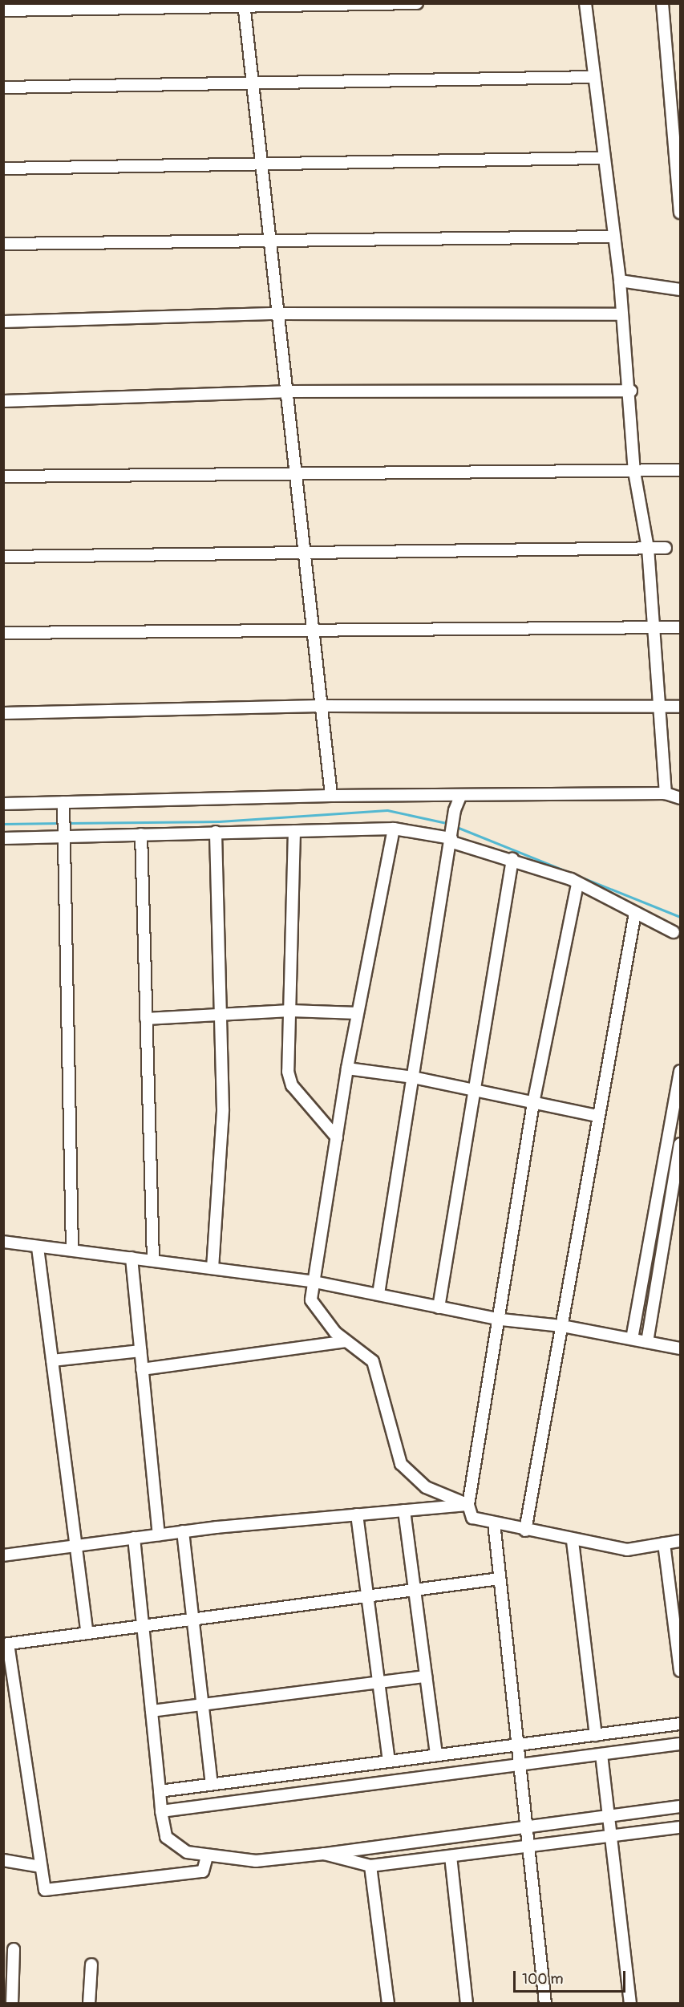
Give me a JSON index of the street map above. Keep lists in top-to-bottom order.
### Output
{
  "scale_bar": "100 m"
}
